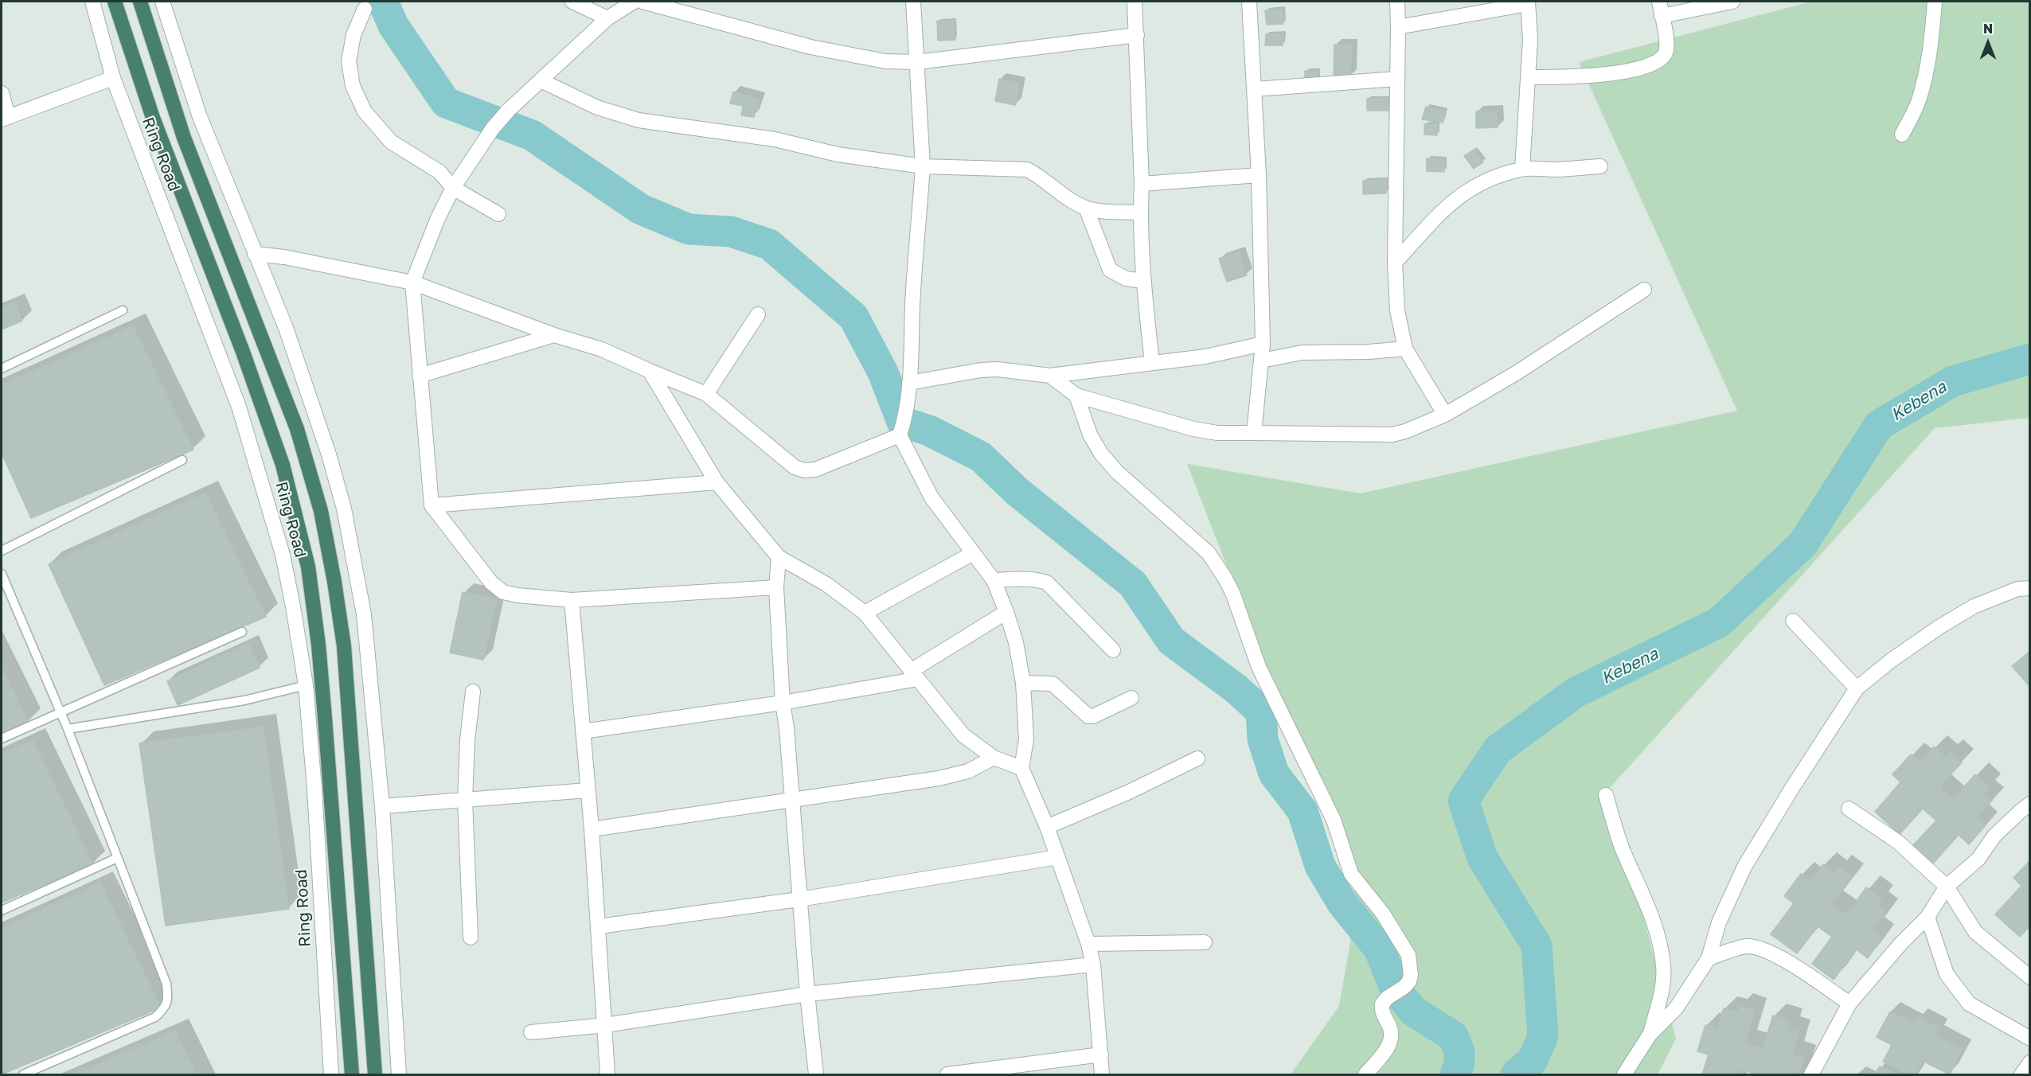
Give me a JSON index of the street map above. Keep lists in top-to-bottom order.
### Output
{
  "streets": {
    "highway": ["Ring Road"]
  },
  "water": ["Kebena"],
  "north": "top"
}
